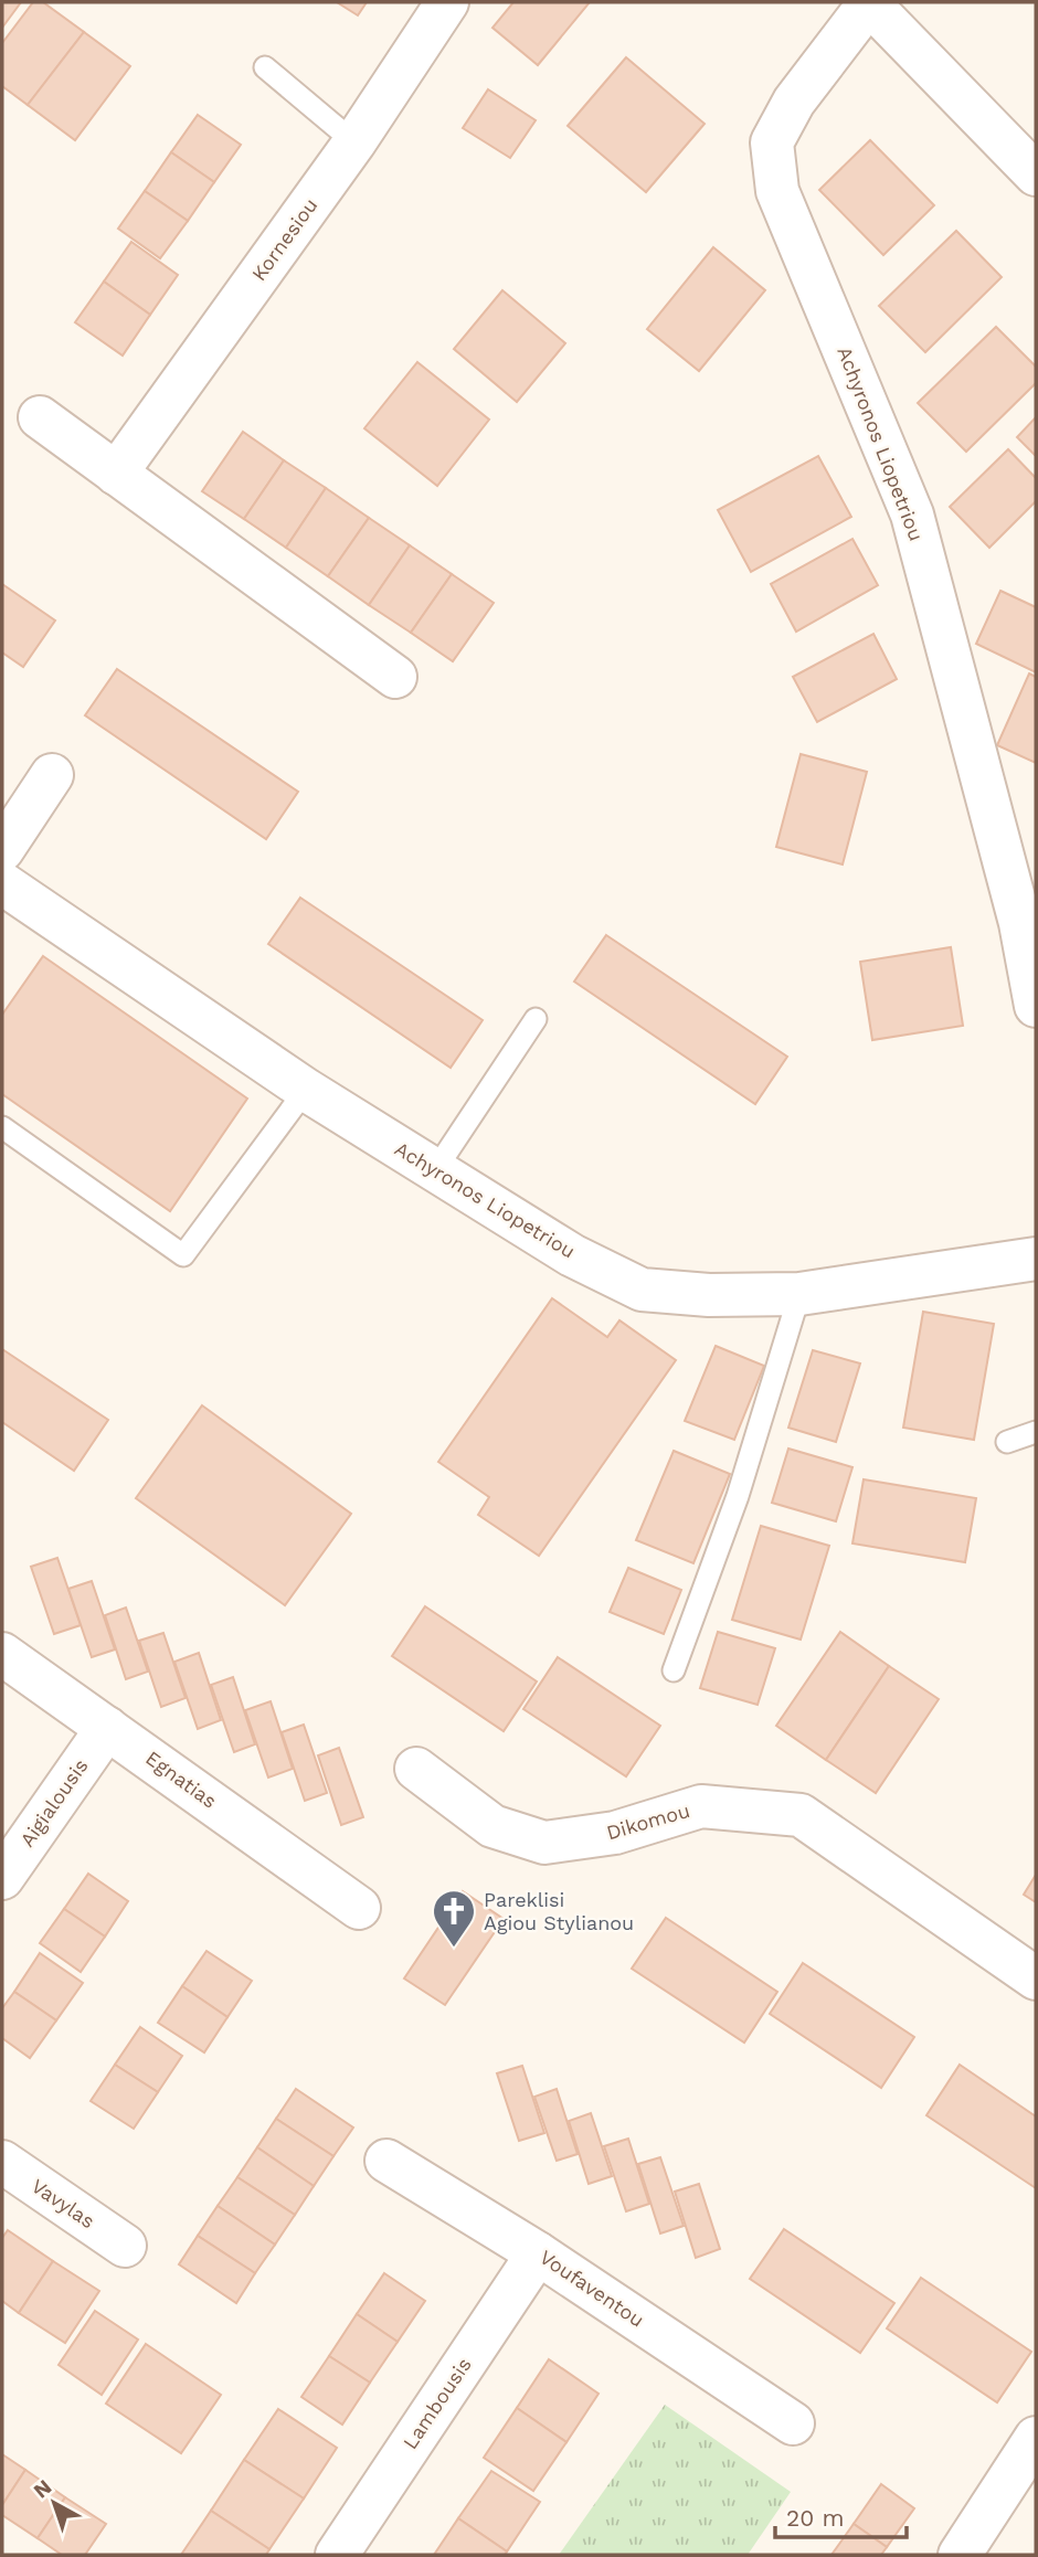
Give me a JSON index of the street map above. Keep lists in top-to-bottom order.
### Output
{
  "streets": {
    "street": [
      "Kornesiou",
      "Achyronos Liopetriou",
      "Egnatias",
      "Aigialousis",
      "Dikomou",
      "Vavylas",
      "Voufaventou",
      "Lambousis"
    ]
  },
  "crossings": [
    ["Egnatias", "Aigialousis"],
    ["Voufaventou", "Lambousis"]
  ],
  "places": {
    "church": ["Pareklisi Agiou Stylianou"]
  },
  "scale_bar": "20 m",
  "north": "top left"
}
